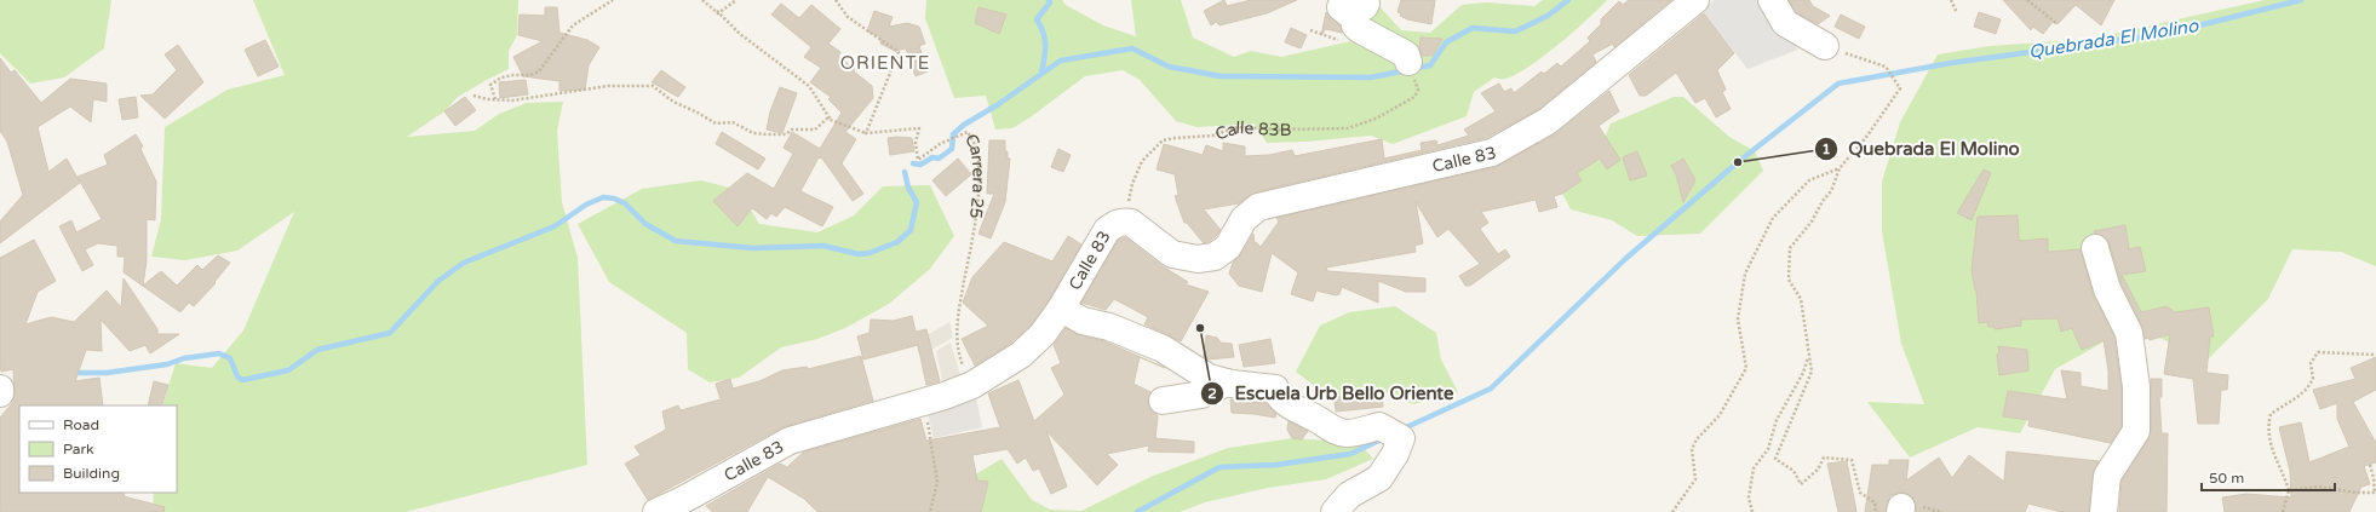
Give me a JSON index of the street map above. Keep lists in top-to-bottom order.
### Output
{
  "streets": {
    "street": ["Calle 83"],
    "path": ["Calle 83B", "Carrera 25"]
  },
  "crossings": [
    ["Calle 83B", "Calle 83"],
    ["Calle 83", "Carrera 25"]
  ],
  "districts": ["ORIENTE"],
  "water": ["Quebrada El Molino"],
  "places": ["Quebrada El Molino", "Escuela Urb Bello Oriente"],
  "legend": ["Road", "Park", "Building"],
  "scale_bar": "50 m"
}
